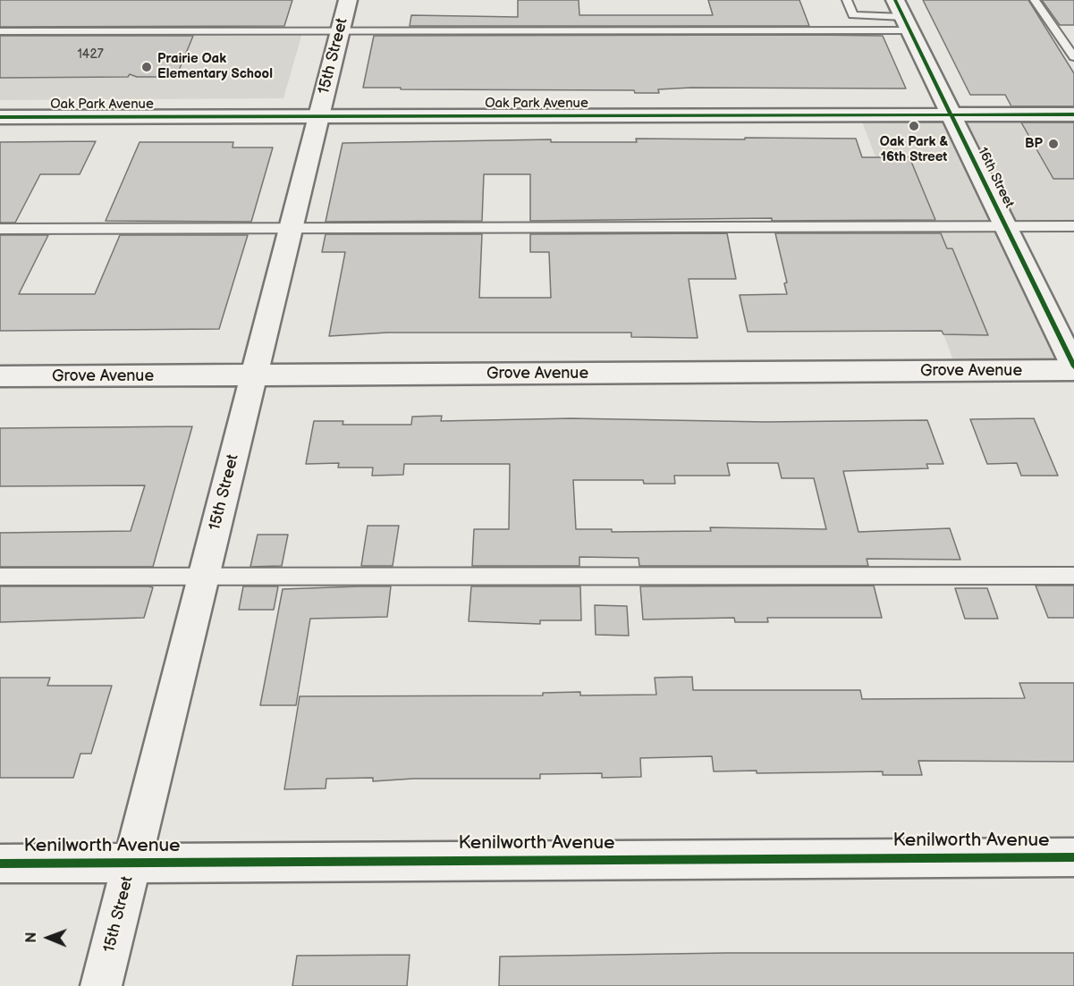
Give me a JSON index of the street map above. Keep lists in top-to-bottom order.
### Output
{
  "streets": {
    "street": [
      "15th Street",
      "Oak Park Avenue",
      "16th Street",
      "Grove Avenue",
      "Kenilworth Avenue"
    ]
  },
  "crossings": [
    ["15th Street", "Oak Park Avenue"],
    ["15th Street", "Grove Avenue"],
    ["15th Street", "Kenilworth Avenue"],
    ["Oak Park Avenue", "16th Street"],
    ["16th Street", "Grove Avenue"]
  ],
  "places": ["Prairie Oak Elementary School", "Oak Park & 16th Street", "BP"],
  "house_numbers": ["1427"],
  "north": "left"
}
